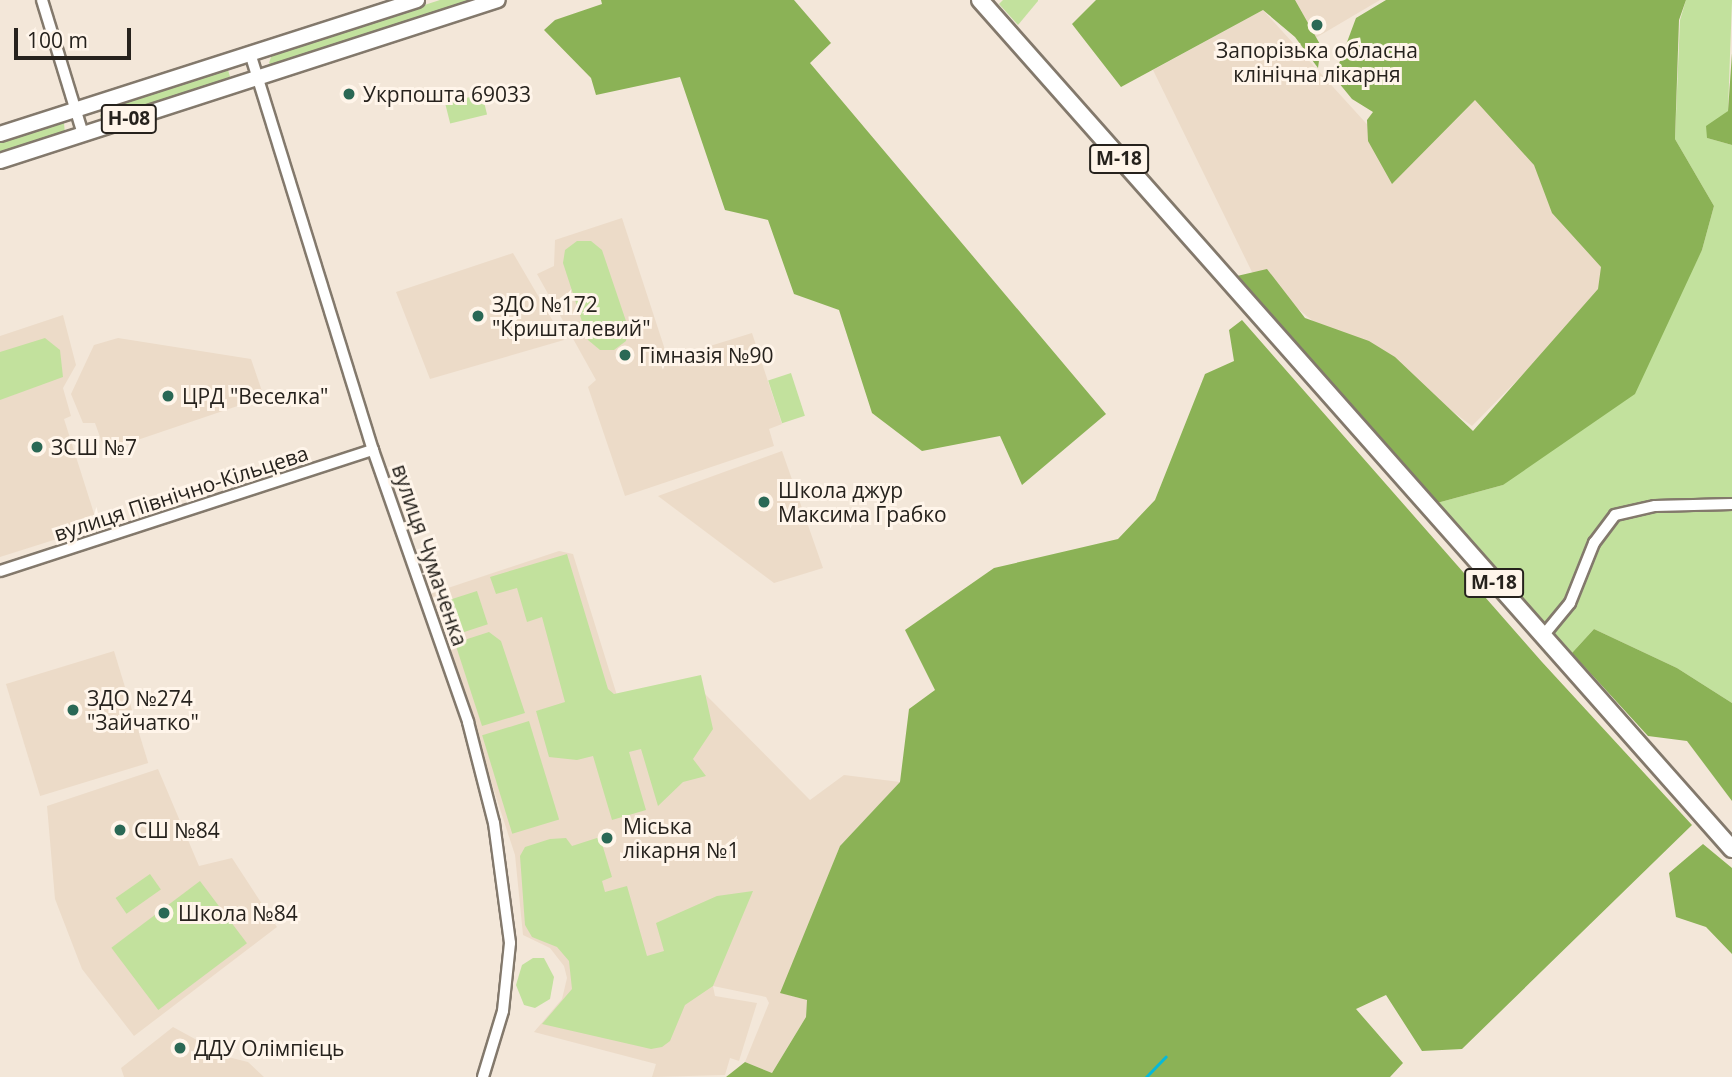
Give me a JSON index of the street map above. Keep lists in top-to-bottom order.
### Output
{
  "streets": {
    "highway": ["М-18"],
    "main road": ["Н-08"],
    "street": ["вулиця Північно-Кільцева", "вулиця Чумаченка"]
  },
  "crossings": [
    ["Н-08", "вулиця Чумаченка"],
    ["вулиця Північно-Кільцева", "вулиця Чумаченка"]
  ],
  "places": [
    "Запорізька обласна клінічна лікарня",
    "Укрпошта 69033",
    "ЗДО №172 \"Кришталевий\"",
    "Гімназія №90",
    "ЦРД \"Веселка\"",
    "ЗСШ №7",
    "Школа джур Максима Грабко",
    "ЗДО №274 \"Зайчатко\"",
    "СШ №84",
    "Міська лікарня №1",
    "Школа №84",
    "ДДУ Олімпієць"
  ],
  "scale_bar": "100 m"
}
